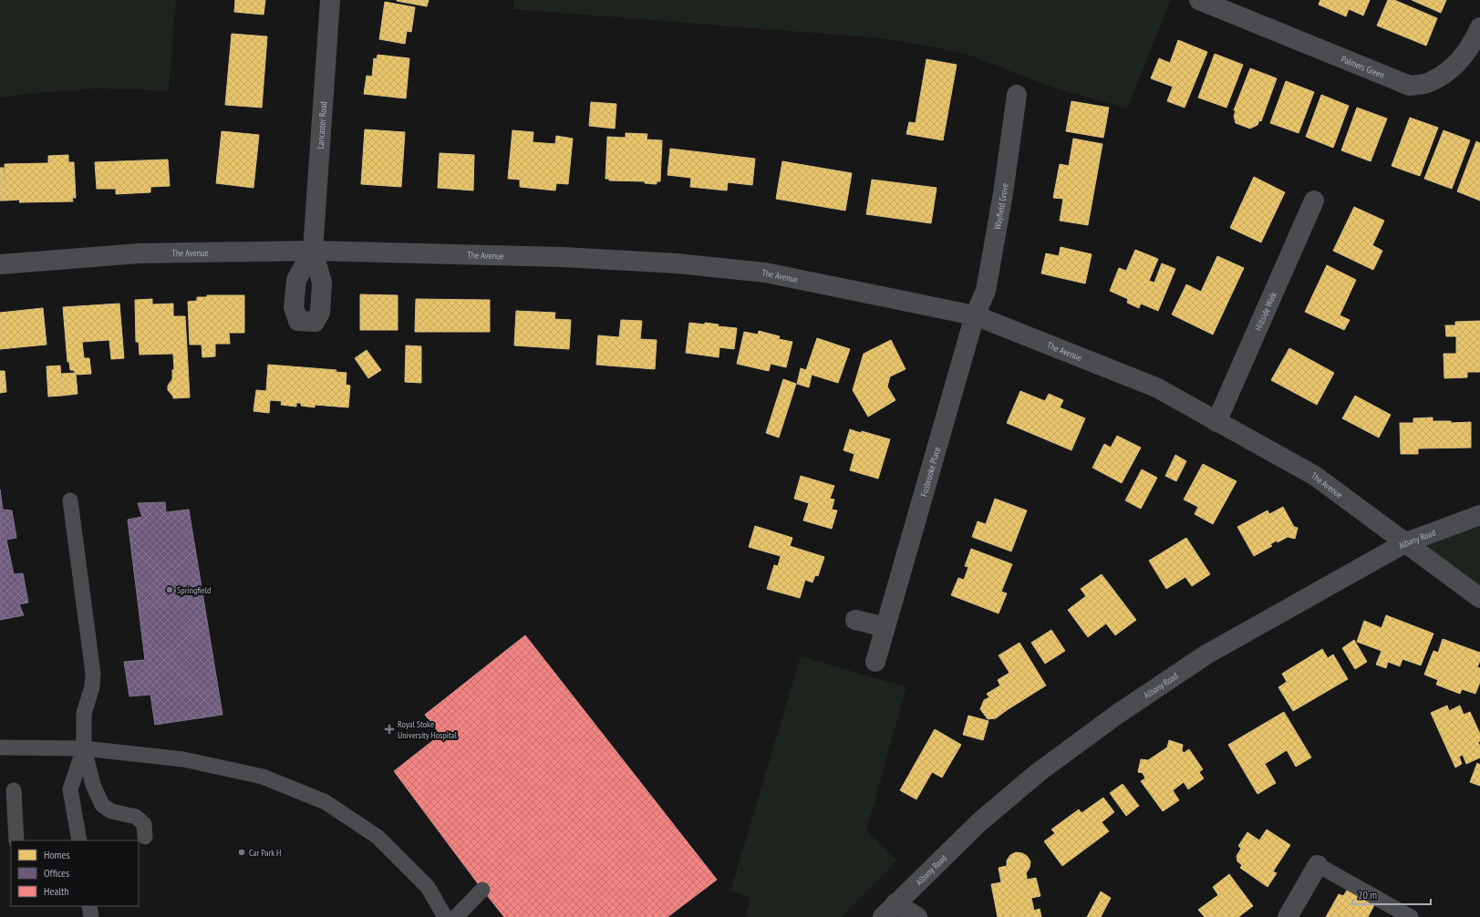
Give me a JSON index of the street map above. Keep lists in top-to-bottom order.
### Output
{
  "streets": {
    "street": [
      "Palmers Green",
      "Lancaster Road",
      "Wayfield Grove",
      "The Avenue",
      "Hillside Walk",
      "Fosbrooke Place",
      "Albany Road"
    ]
  },
  "crossings": [
    ["Lancaster Road", "The Avenue"],
    ["Wayfield Grove", "The Avenue"],
    ["Wayfield Grove", "Fosbrooke Place"],
    ["The Avenue", "Hillside Walk"],
    ["The Avenue", "Fosbrooke Place"],
    ["The Avenue", "Albany Road"]
  ],
  "places": {
    "other": ["Springfield", "Car Park H"],
    "health": ["Royal Stoke University Hospital"]
  },
  "legend": ["Homes", "Offices", "Health"],
  "scale_bar": "20 m"
}
